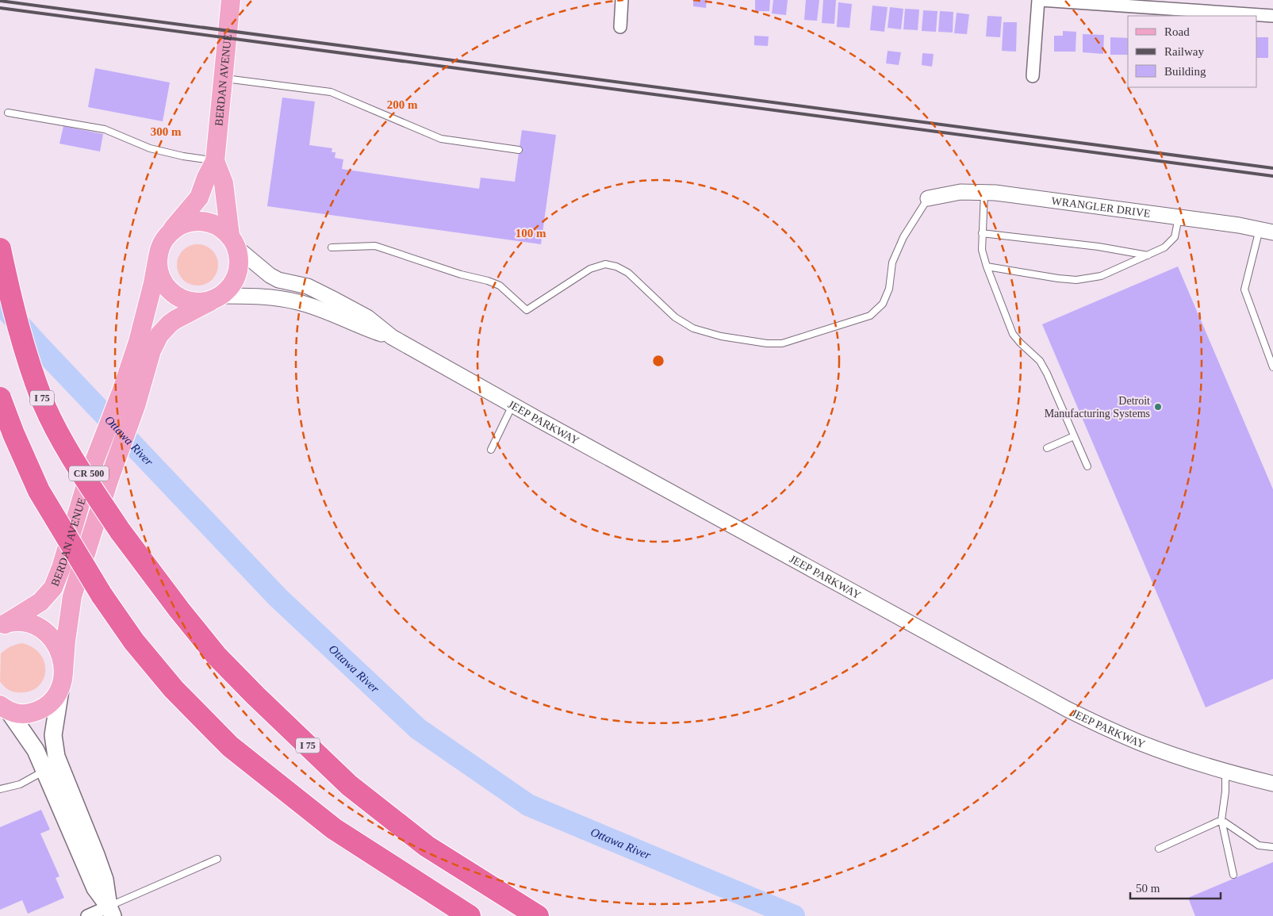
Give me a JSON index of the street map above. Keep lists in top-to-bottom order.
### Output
{
  "streets": {
    "highway": ["I 75"],
    "main road": ["BERDAN AVENUE", "CR 500"],
    "street": ["WRANGLER DRIVE", "JEEP PARKWAY"]
  },
  "crossings": [
    ["BERDAN AVENUE", "JEEP PARKWAY"]
  ],
  "water": ["Ottawa River"],
  "places": ["Detroit Manufacturing Systems"],
  "legend": ["Road", "Railway", "Building"],
  "scale_bar": "50 m",
  "rings": ["200 m", "300 m", "100 m"]
}
